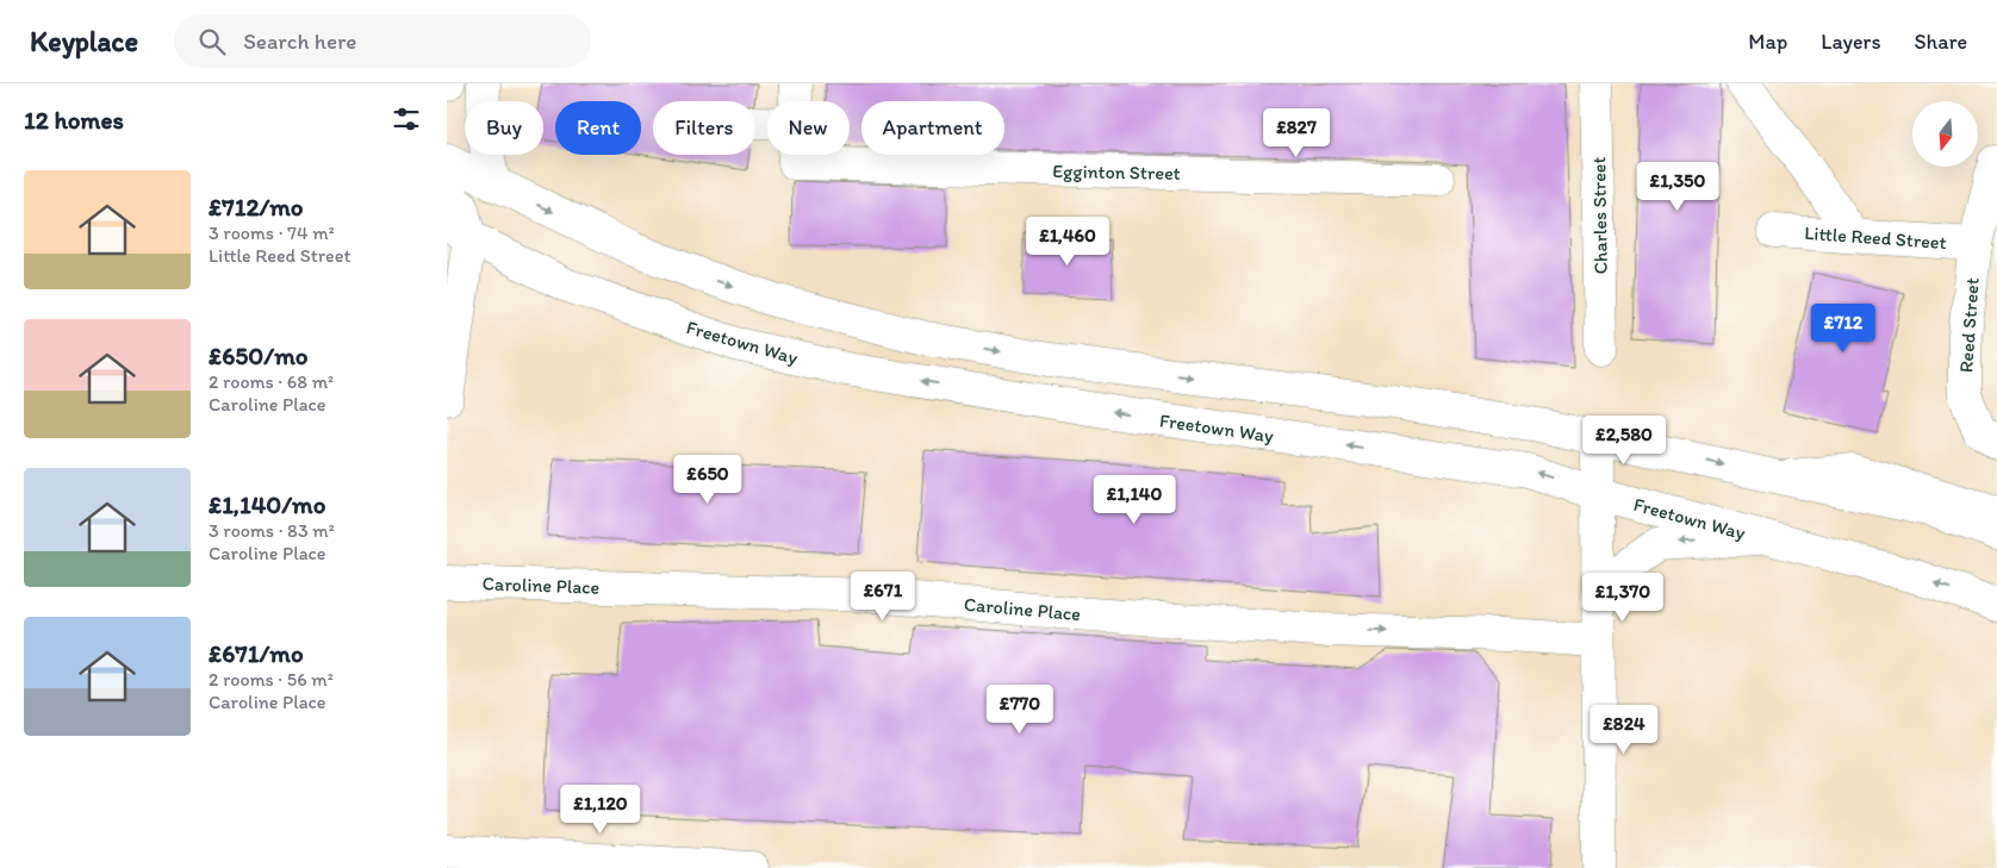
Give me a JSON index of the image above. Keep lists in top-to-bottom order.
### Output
{
  "streets": {
    "main road": [
      "Egginton Street",
      "Charles Street",
      "Little Reed Street",
      "Reed Street",
      "Freetown Way",
      "Caroline Place"
    ]
  },
  "crossings": [
    ["Little Reed Street", "Reed Street"]
  ],
  "north": "bottom",
  "page": {
    "header": "Keyplace",
    "search": "Search here",
    "nav": ["Map", "Layers", "Share"],
    "heading": "12 homes",
    "chip": [
      "Buy",
      "Rent",
      "Filters",
      "New",
      "Apartment"
    ],
    "price": [
      "£827",
      "£1,350",
      "£1,460",
      "£712",
      "£2,580",
      "£650",
      "£1,140",
      "£671",
      "£1,370",
      "£770",
      "£824",
      "£1,120"
    ],
    "list": [
      {
        "name": "£712/mo",
        "note": "3 rooms · 74 m² · Little Reed Street"
      },
      {
        "name": "£650/mo",
        "note": "2 rooms · 68 m² · Caroline Place"
      },
      {
        "name": "£1,140/mo",
        "note": "3 rooms · 83 m² · Caroline Place"
      },
      {
        "name": "£671/mo",
        "note": "2 rooms · 56 m² · Caroline Place"
      }
    ]
  }
}
